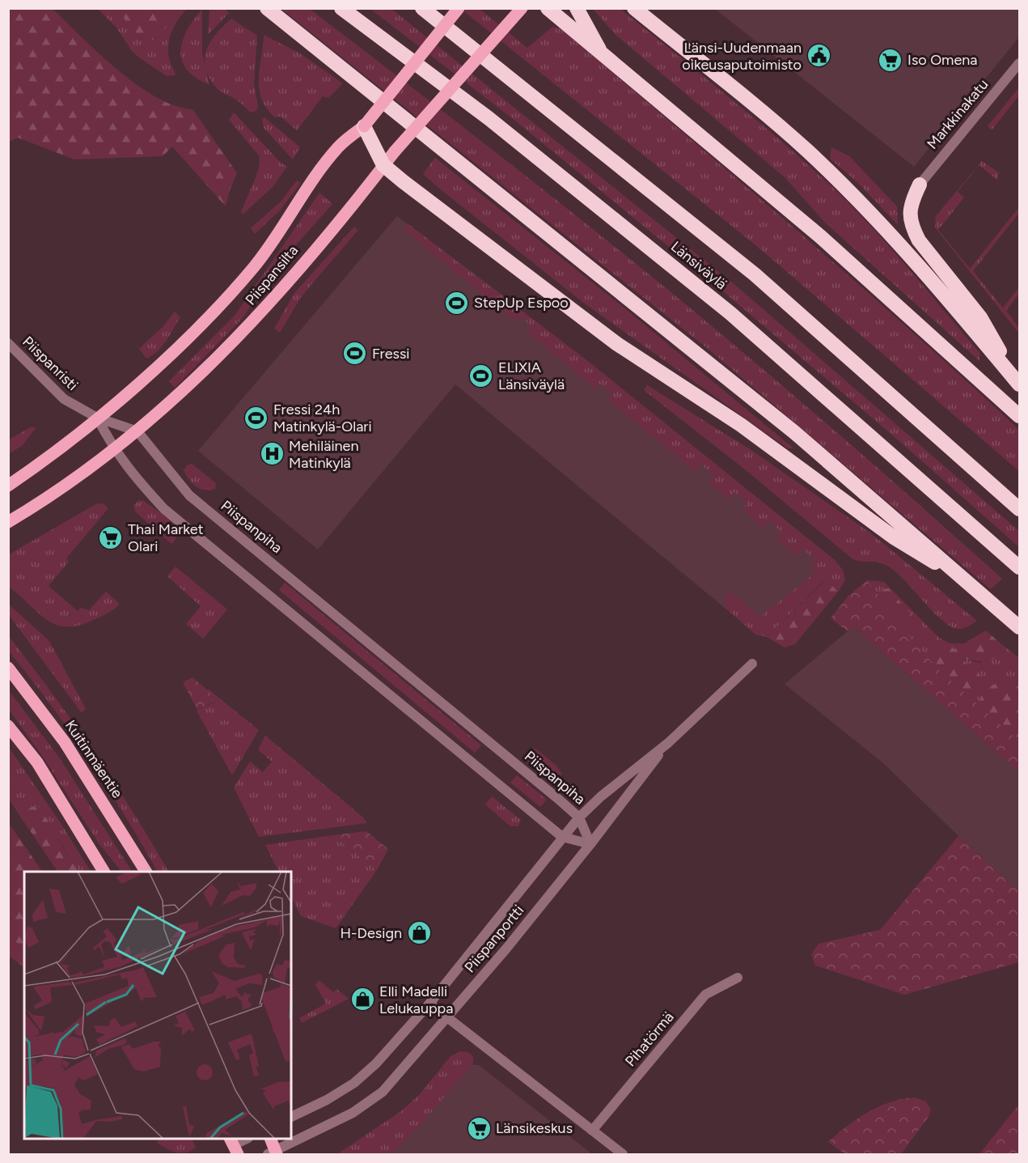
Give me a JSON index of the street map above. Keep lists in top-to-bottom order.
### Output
{
  "streets": {
    "highway": ["Länsiväylä"],
    "main road": ["Piispansilta", "Kuitinmäentie"],
    "street": [
      "Markkinakatu",
      "Piispanristi",
      "Piispanpiha",
      "Piispanportti",
      "Pihatörmä"
    ]
  },
  "crossings": [
    ["Piispansilta", "Piispanristi"],
    ["Piispansilta", "Piispanpiha"],
    ["Piispanpiha", "Piispanportti"]
  ],
  "places": {
    "public building": ["Länsi-Uudenmaan oikeusaputoimisto"],
    "supermarket": ["Iso Omena", "Thai Market Olari", "Länsikeskus"],
    "sports": [
      "StepUp Espoo",
      "Fressi",
      "ELIXIA Länsiväylä",
      "Fressi 24h Matinkylä-Olari"
    ],
    "hospital": ["Mehiläinen Matinkylä"],
    "shop": ["H-Design", "Elli Madelli Lelukauppa"]
  }
}
